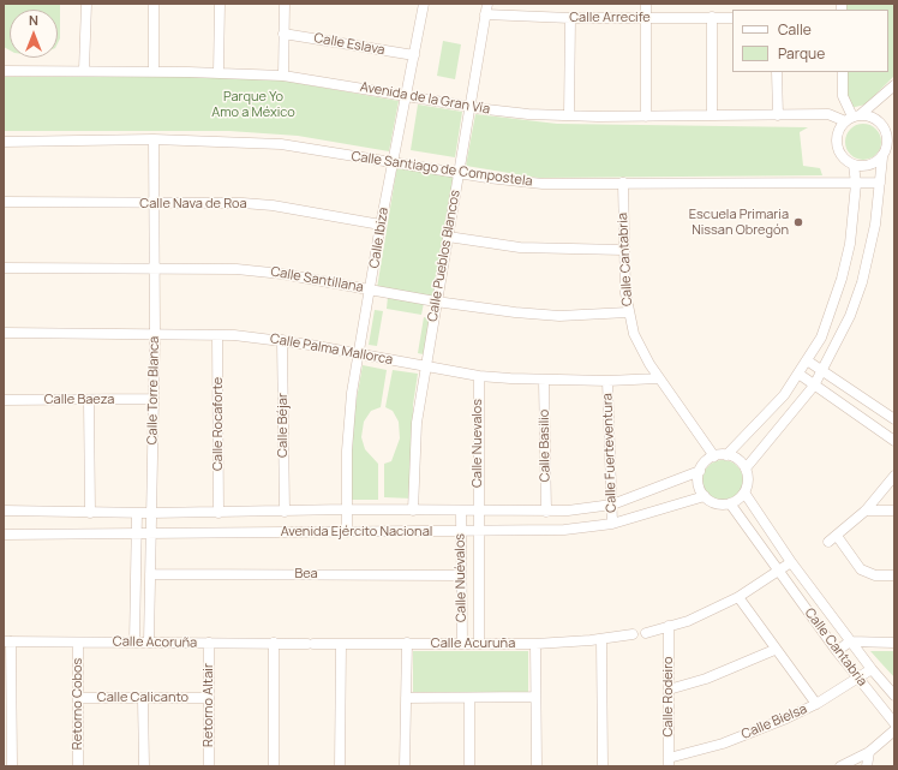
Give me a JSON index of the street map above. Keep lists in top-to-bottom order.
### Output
{
  "streets": {
    "street": [
      "Calle Arrecife",
      "Calle Eslava",
      "Avenida de la Gran Vía",
      "Calle Santiago de Compostela",
      "Calle Nava de Roa",
      "Calle Ibiza",
      "Calle Pueblos Blancos",
      "Calle Cantabria",
      "Calle Santillana",
      "Calle Palma Mallorca",
      "Calle Torre Blanca",
      "Calle Baeza",
      "Calle Rocaforte",
      "Calle Béjar",
      "Calle Nuevalos",
      "Calle Basilio",
      "Calle Fuerteventura",
      "Avenida Ejército Nacional",
      "Bea",
      "Calle Nuévalos",
      "Calle Acoruña",
      "Calle Acuruña",
      "Calle Rodeiro",
      "Calle Calicanto",
      "Retorno Cobos",
      "Retorno Altair",
      "Calle Bielsa"
    ]
  },
  "crossings": [
    ["Calle Arrecife", "Calle Pueblos Blancos"],
    ["Calle Eslava", "Calle Ibiza"],
    ["Avenida de la Gran Vía", "Calle Ibiza"],
    ["Avenida de la Gran Vía", "Calle Pueblos Blancos"],
    ["Calle Santiago de Compostela", "Calle Ibiza"],
    ["Calle Santiago de Compostela", "Calle Pueblos Blancos"],
    ["Calle Santiago de Compostela", "Calle Cantabria"],
    ["Calle Santiago de Compostela", "Calle Torre Blanca"],
    ["Calle Nava de Roa", "Calle Ibiza"],
    ["Calle Nava de Roa", "Calle Torre Blanca"],
    ["Calle Ibiza", "Calle Santillana"],
    ["Calle Ibiza", "Calle Palma Mallorca"],
    ["Calle Ibiza", "Avenida Ejército Nacional"],
    ["Calle Pueblos Blancos", "Calle Santillana"],
    ["Calle Pueblos Blancos", "Calle Palma Mallorca"],
    ["Calle Pueblos Blancos", "Avenida Ejército Nacional"],
    ["Calle Cantabria", "Calle Santillana"],
    ["Calle Cantabria", "Calle Palma Mallorca"],
    ["Calle Cantabria", "Avenida Ejército Nacional"],
    ["Calle Cantabria", "Calle Bielsa"],
    ["Calle Santillana", "Calle Torre Blanca"],
    ["Calle Palma Mallorca", "Calle Torre Blanca"],
    ["Calle Palma Mallorca", "Calle Rocaforte"],
    ["Calle Palma Mallorca", "Calle Béjar"],
    ["Calle Palma Mallorca", "Calle Nuevalos"],
    ["Calle Palma Mallorca", "Calle Basilio"],
    ["Calle Palma Mallorca", "Calle Fuerteventura"],
    ["Calle Torre Blanca", "Calle Baeza"],
    ["Calle Torre Blanca", "Avenida Ejército Nacional"],
    ["Calle Torre Blanca", "Bea"],
    ["Calle Torre Blanca", "Calle Acoruña"],
    ["Calle Rocaforte", "Avenida Ejército Nacional"],
    ["Calle Béjar", "Avenida Ejército Nacional"],
    ["Calle Nuevalos", "Avenida Ejército Nacional"],
    ["Calle Nuevalos", "Calle Nuévalos"],
    ["Calle Basilio", "Avenida Ejército Nacional"],
    ["Calle Fuerteventura", "Avenida Ejército Nacional"],
    ["Avenida Ejército Nacional", "Calle Nuévalos"],
    ["Bea", "Calle Nuévalos"],
    ["Calle Nuévalos", "Calle Acuruña"],
    ["Calle Acoruña", "Calle Acuruña"],
    ["Calle Acoruña", "Retorno Cobos"],
    ["Calle Acoruña", "Retorno Altair"],
    ["Calle Rodeiro", "Calle Bielsa"],
    ["Calle Calicanto", "Retorno Cobos"],
    ["Calle Calicanto", "Retorno Altair"]
  ],
  "parks": ["Parque Yo Amo a México"],
  "places": ["Escuela Primaria Nissan Obregón"],
  "legend": ["Calle", "Parque"],
  "north": "top"
}
